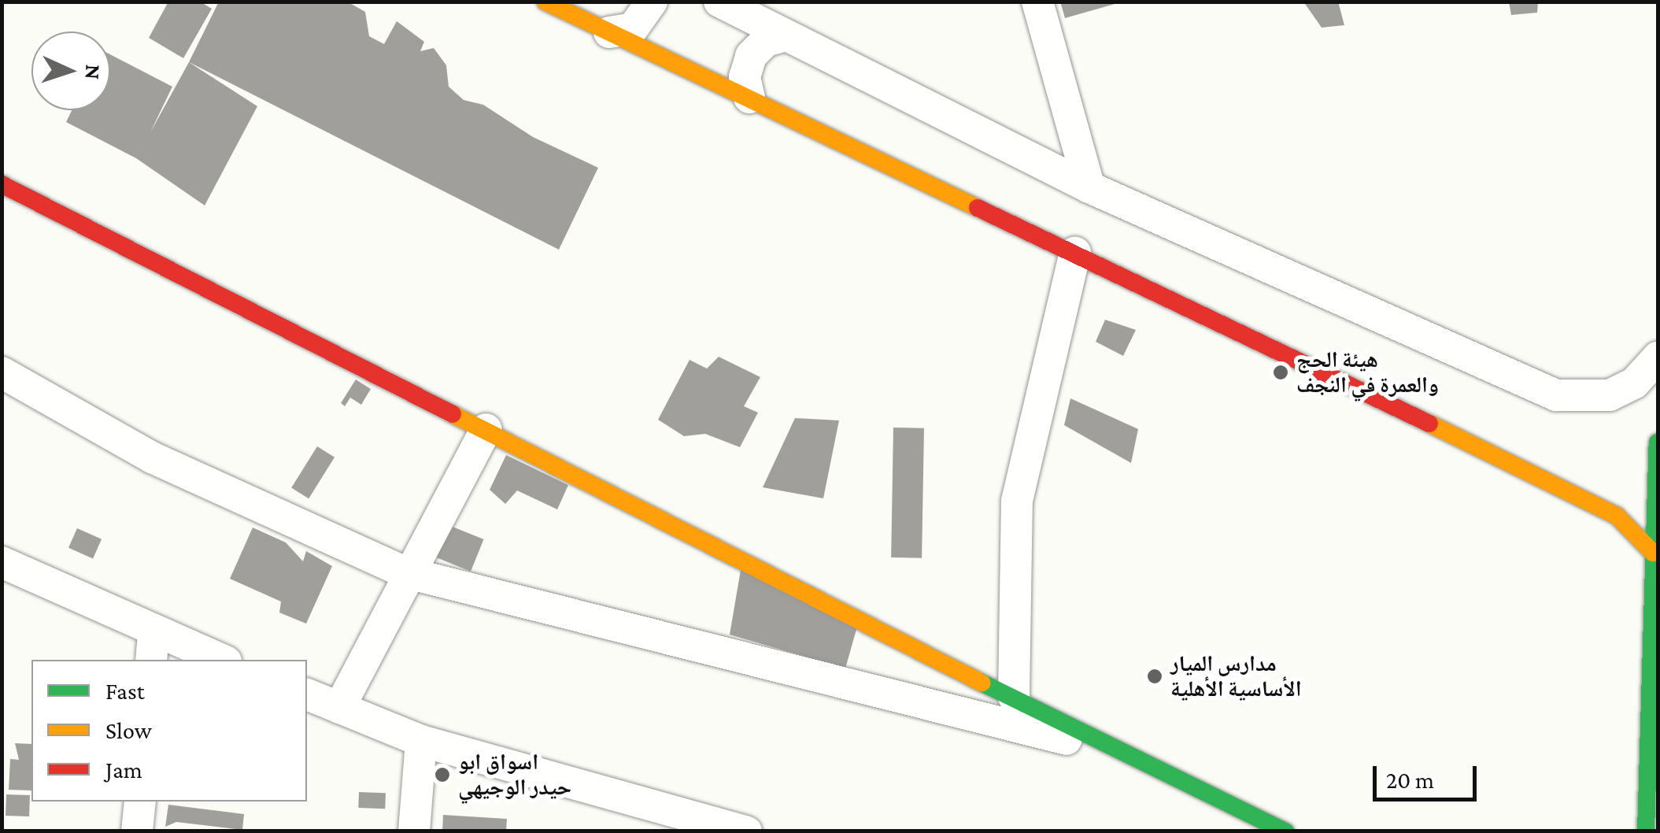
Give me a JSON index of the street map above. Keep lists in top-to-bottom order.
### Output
{
  "places": ["هيئة الحج والعمرة في النجف", "مدارس الميار الأساسية الأهلية", "اسواق ابو حيدر الوجيهي"],
  "legend": ["Fast", "Slow", "Jam"],
  "scale_bar": "20 m",
  "north": "right"
}
